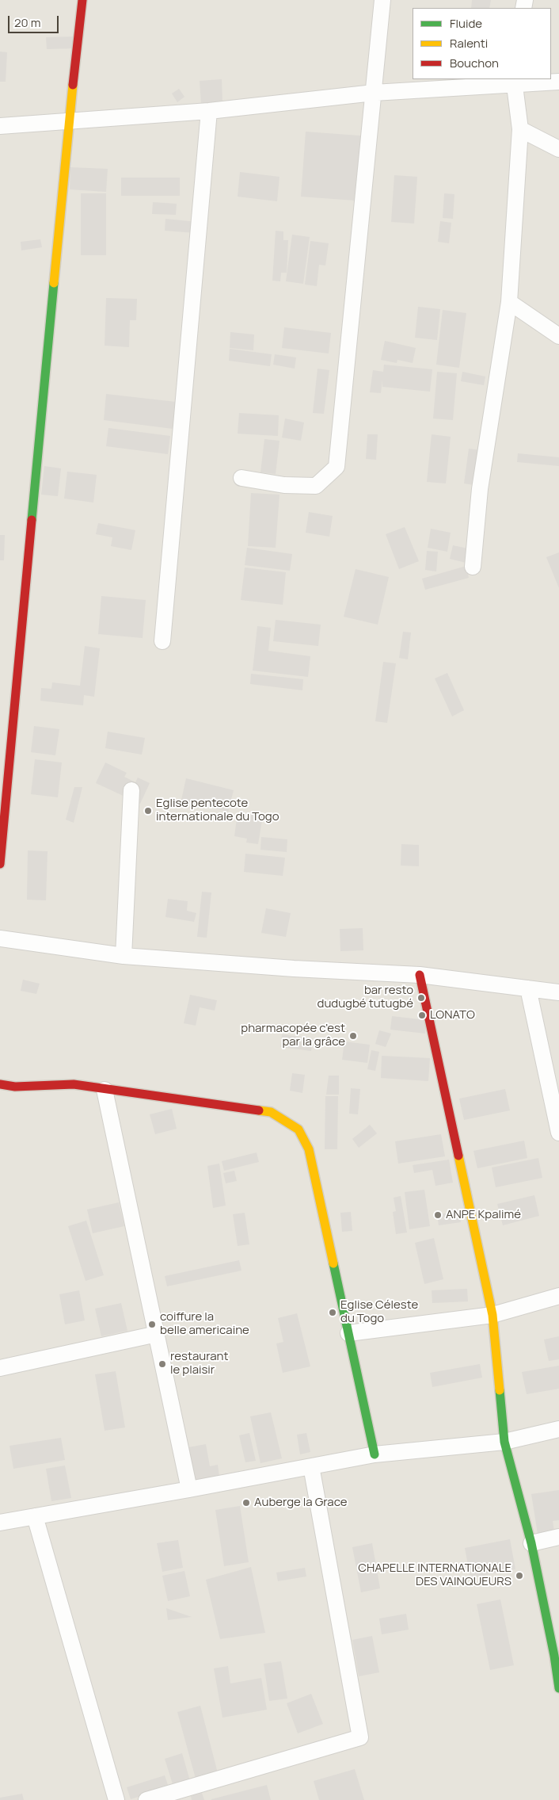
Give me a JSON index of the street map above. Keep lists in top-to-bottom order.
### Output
{
  "places": [
    "Eglise pentecote internationale du Togo",
    "bar resto dudugbé tutugbé",
    "LONATO",
    "pharmacopée c'est par la grâce",
    "ANPE Kpalimé",
    "Eglise Céleste du Togo",
    "coiffure la belle americaine",
    "restaurant le plaisir",
    "Auberge la Grace",
    "CHAPELLE INTERNATIONALE DES VAINQUEURS"
  ],
  "legend": ["Fluide", "Ralenti", "Bouchon"],
  "scale_bar": "20 m"
}
